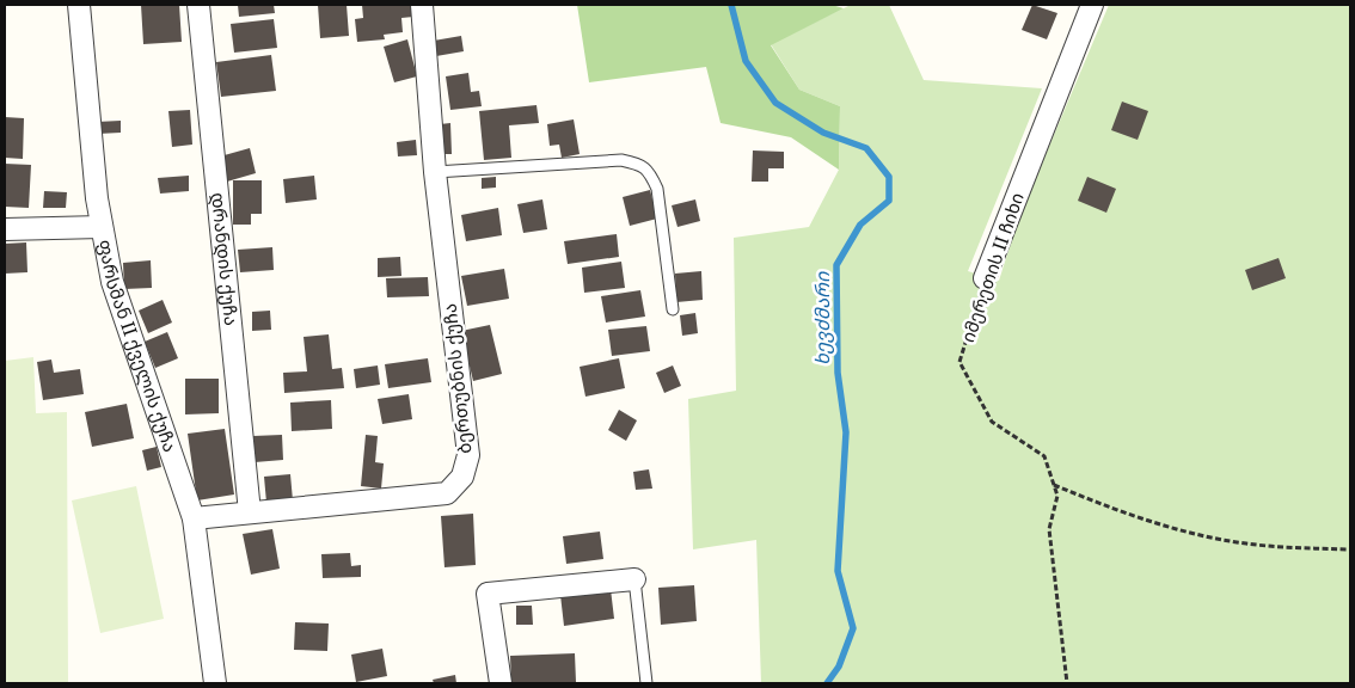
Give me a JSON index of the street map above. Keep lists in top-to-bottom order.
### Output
{
  "streets": {
    "street": [
      "დრანდის ქუჩა",
      "იმერეთის II ჩიხი",
      "ფარსმან II ქველის ქუჩა",
      "ბერთუბნის ქუჩა"
    ]
  },
  "crossings": [
    ["დრანდის ქუჩა", "ბერთუბნის ქუჩა"],
    ["ფარსმან II ქველის ქუჩა", "ბერთუბნის ქუჩა"]
  ],
  "water": ["ხევძმარი"]
}
